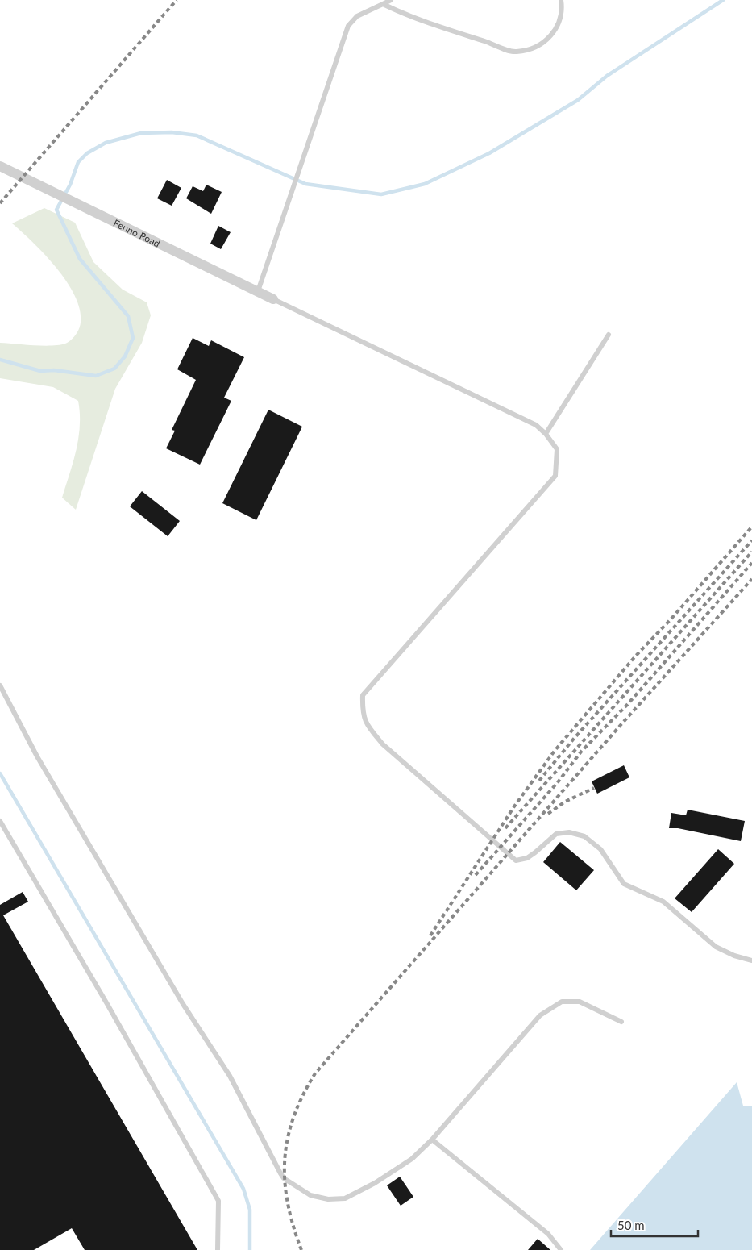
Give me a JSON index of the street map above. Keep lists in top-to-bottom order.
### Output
{
  "streets": {
    "street": ["Fenno Road"]
  },
  "scale_bar": "50 m"
}
